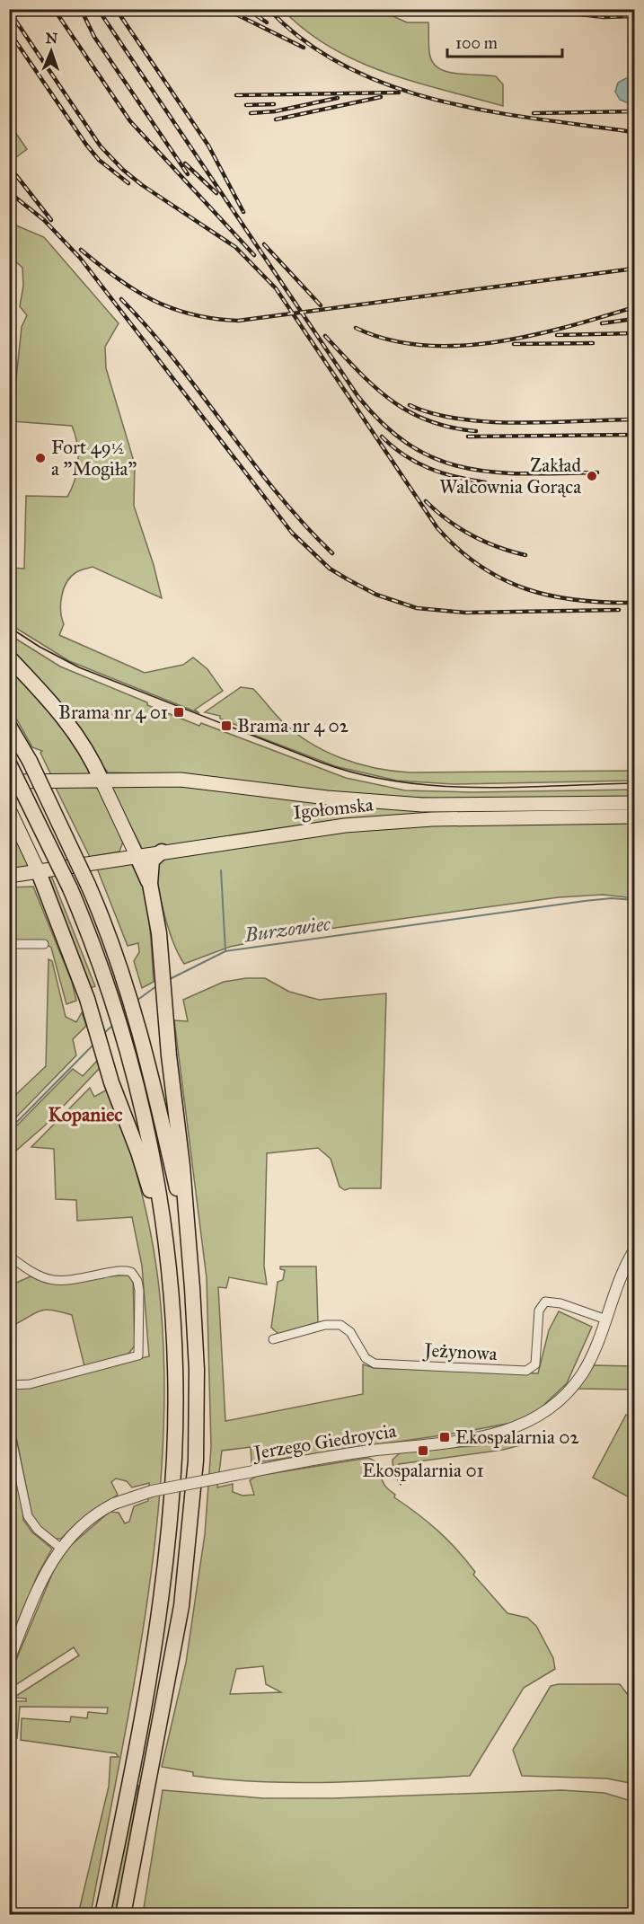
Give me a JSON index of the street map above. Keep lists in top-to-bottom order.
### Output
{
  "streets": {
    "main road": ["Igołomska"],
    "street": ["Jeżynowa", "Jerzego Giedroycia"]
  },
  "crossings": [
    ["Jeżynowa", "Jerzego Giedroycia"]
  ],
  "districts": ["Kopaniec"],
  "water": ["Burzowiec"],
  "places": {
    "other": ["Fort 49½ a \"Mogiła\"", "Zakład Walcownia Gorąca"],
    "transit": [
      "Brama nr 4 01",
      "Brama nr 4 02",
      "Ekospalarnia 02",
      "Ekospalarnia 01"
    ]
  },
  "scale_bar": "100 m",
  "north": "top"
}
